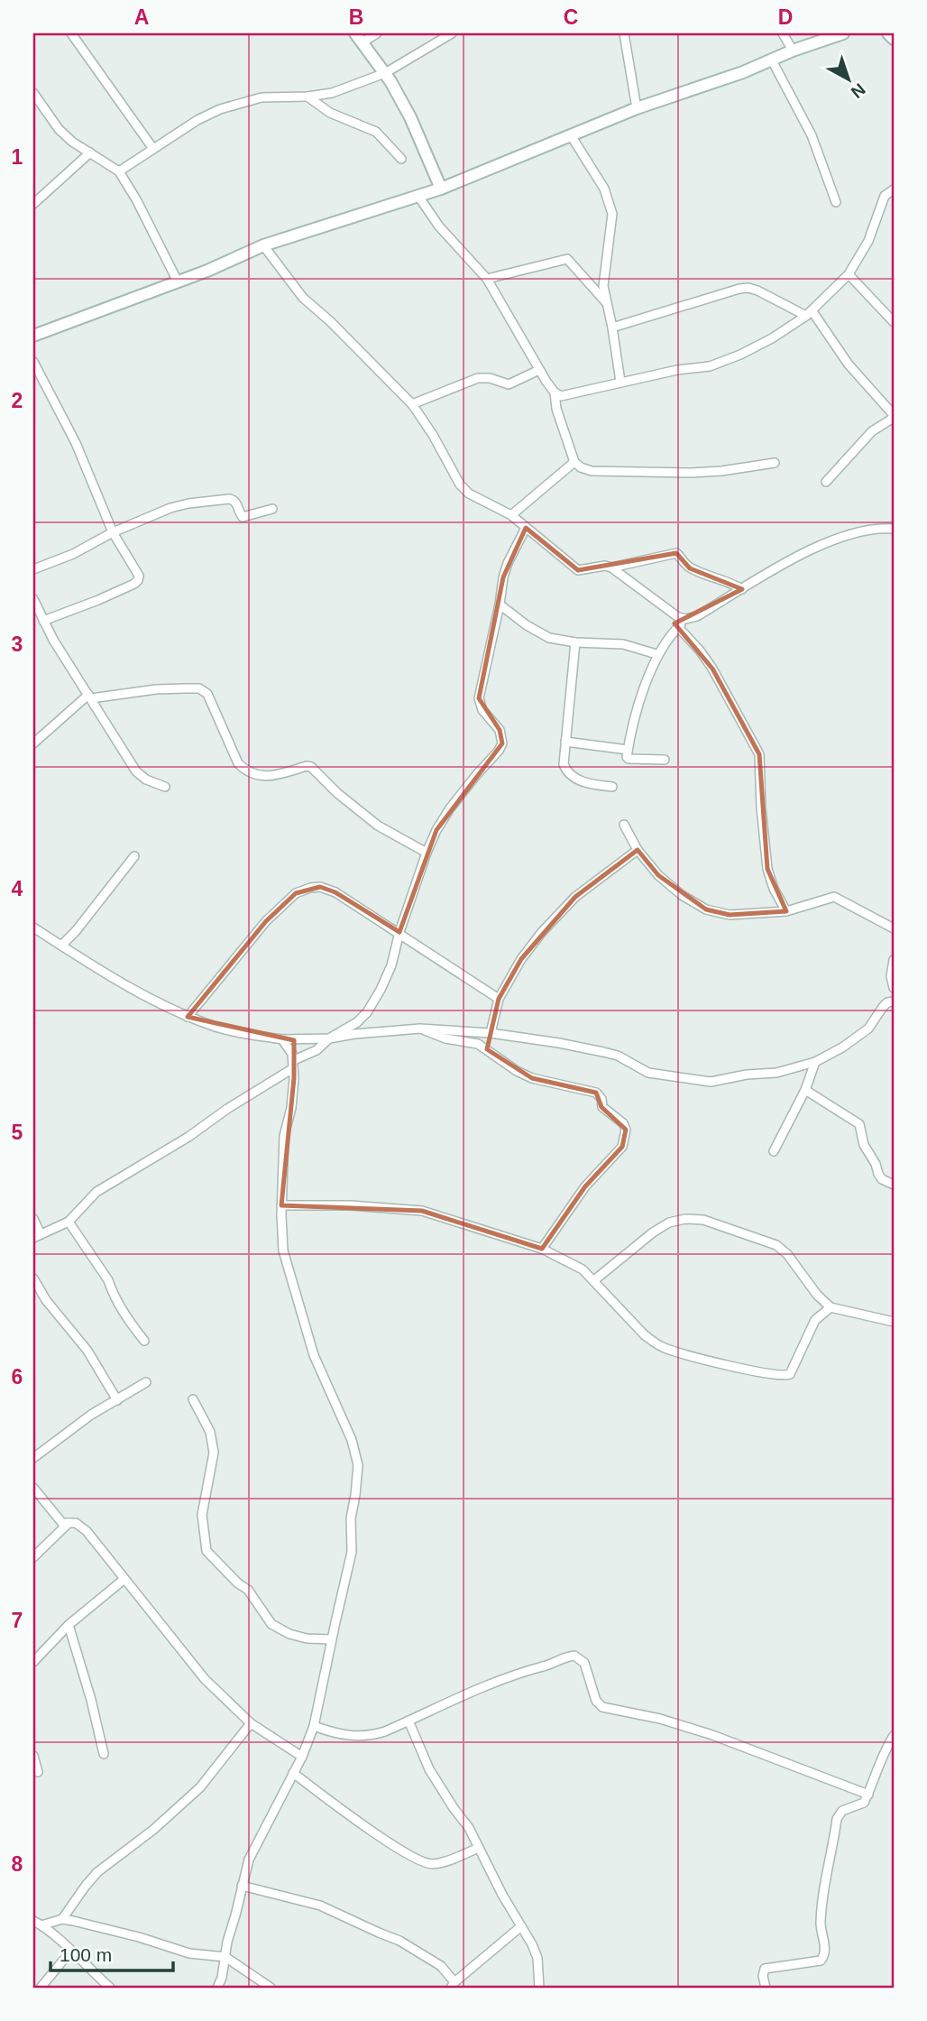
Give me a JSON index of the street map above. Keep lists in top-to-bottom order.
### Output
{
  "scale_bar": "100 m",
  "north": "bottom right",
  "grid": {
    "columns": [
      "A",
      "B",
      "C",
      "D"
    ],
    "rows": [
      "1",
      "2",
      "3",
      "4",
      "5",
      "6",
      "7",
      "8"
    ]
  }
}
